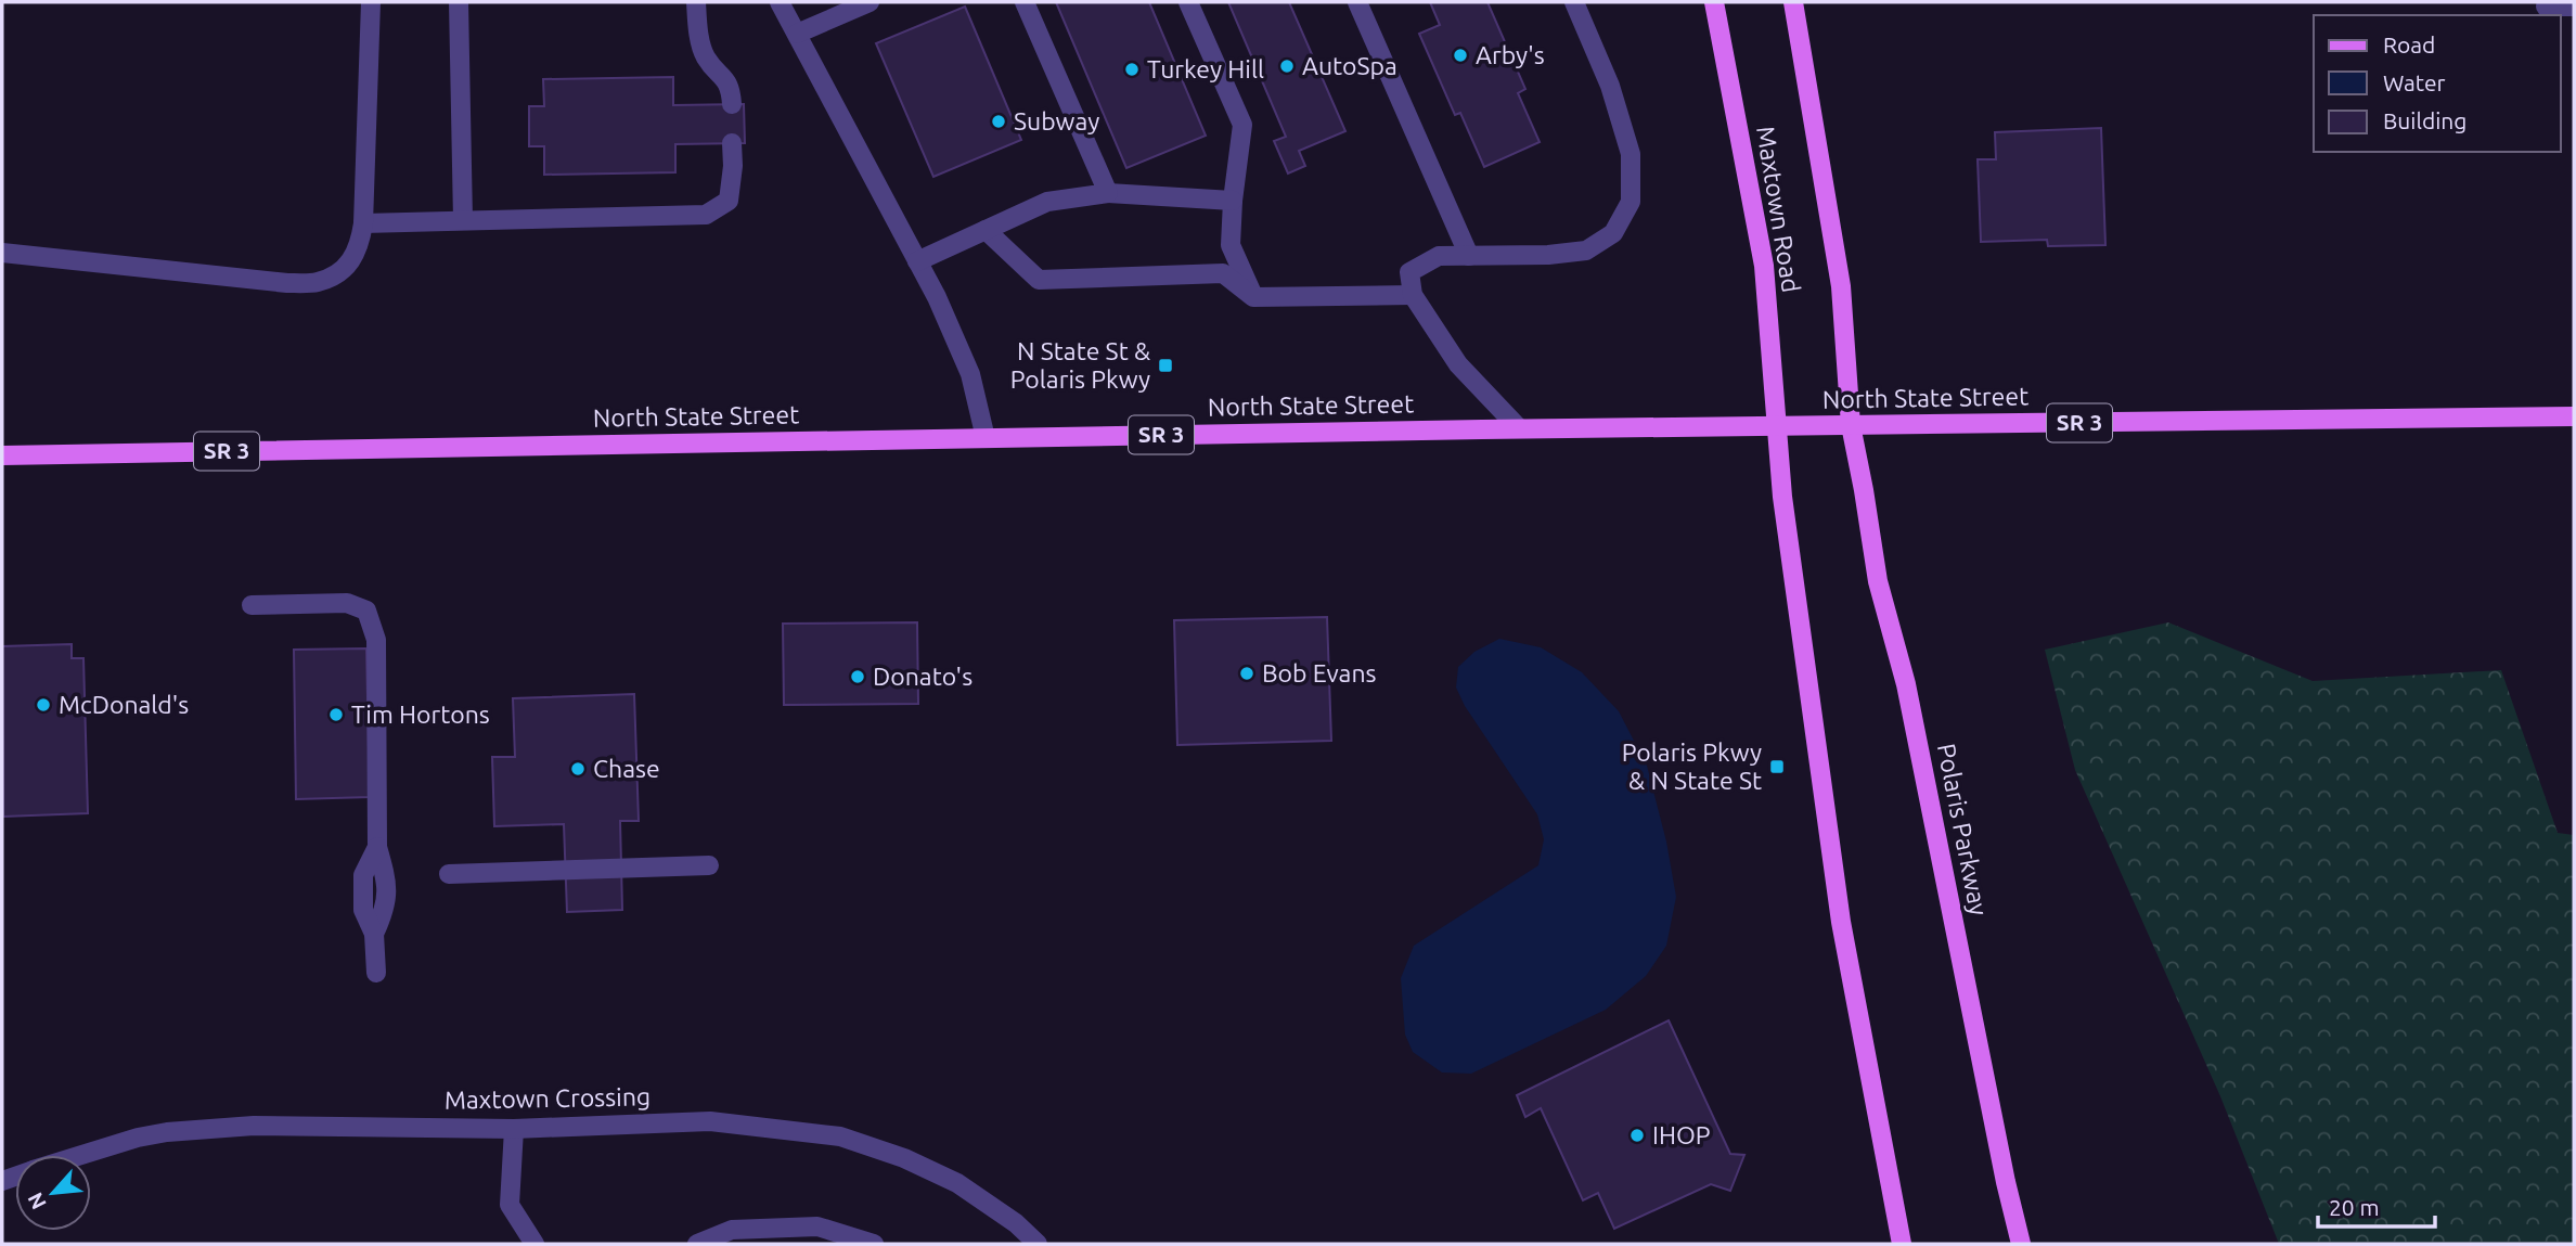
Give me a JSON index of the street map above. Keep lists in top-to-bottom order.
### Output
{
  "streets": {
    "main road": [
      "Maxtown Road",
      "North State Street",
      "SR 3",
      "Polaris Parkway"
    ],
    "street": ["Maxtown Crossing"]
  },
  "crossings": [
    ["Maxtown Road", "North State Street"],
    ["Maxtown Road", "Polaris Parkway"],
    ["North State Street", "Polaris Parkway"]
  ],
  "places": {
    "other": [
      "Arby's",
      "AutoSpa",
      "Turkey Hill",
      "Subway",
      "Bob Evans",
      "Donato's",
      "McDonald's",
      "Tim Hortons",
      "Chase",
      "IHOP"
    ],
    "transit": ["N State St & Polaris Pkwy", "Polaris Pkwy & N State St"]
  },
  "legend": ["Road", "Water", "Building"],
  "scale_bar": "20 m",
  "north": "bottom left"
}
